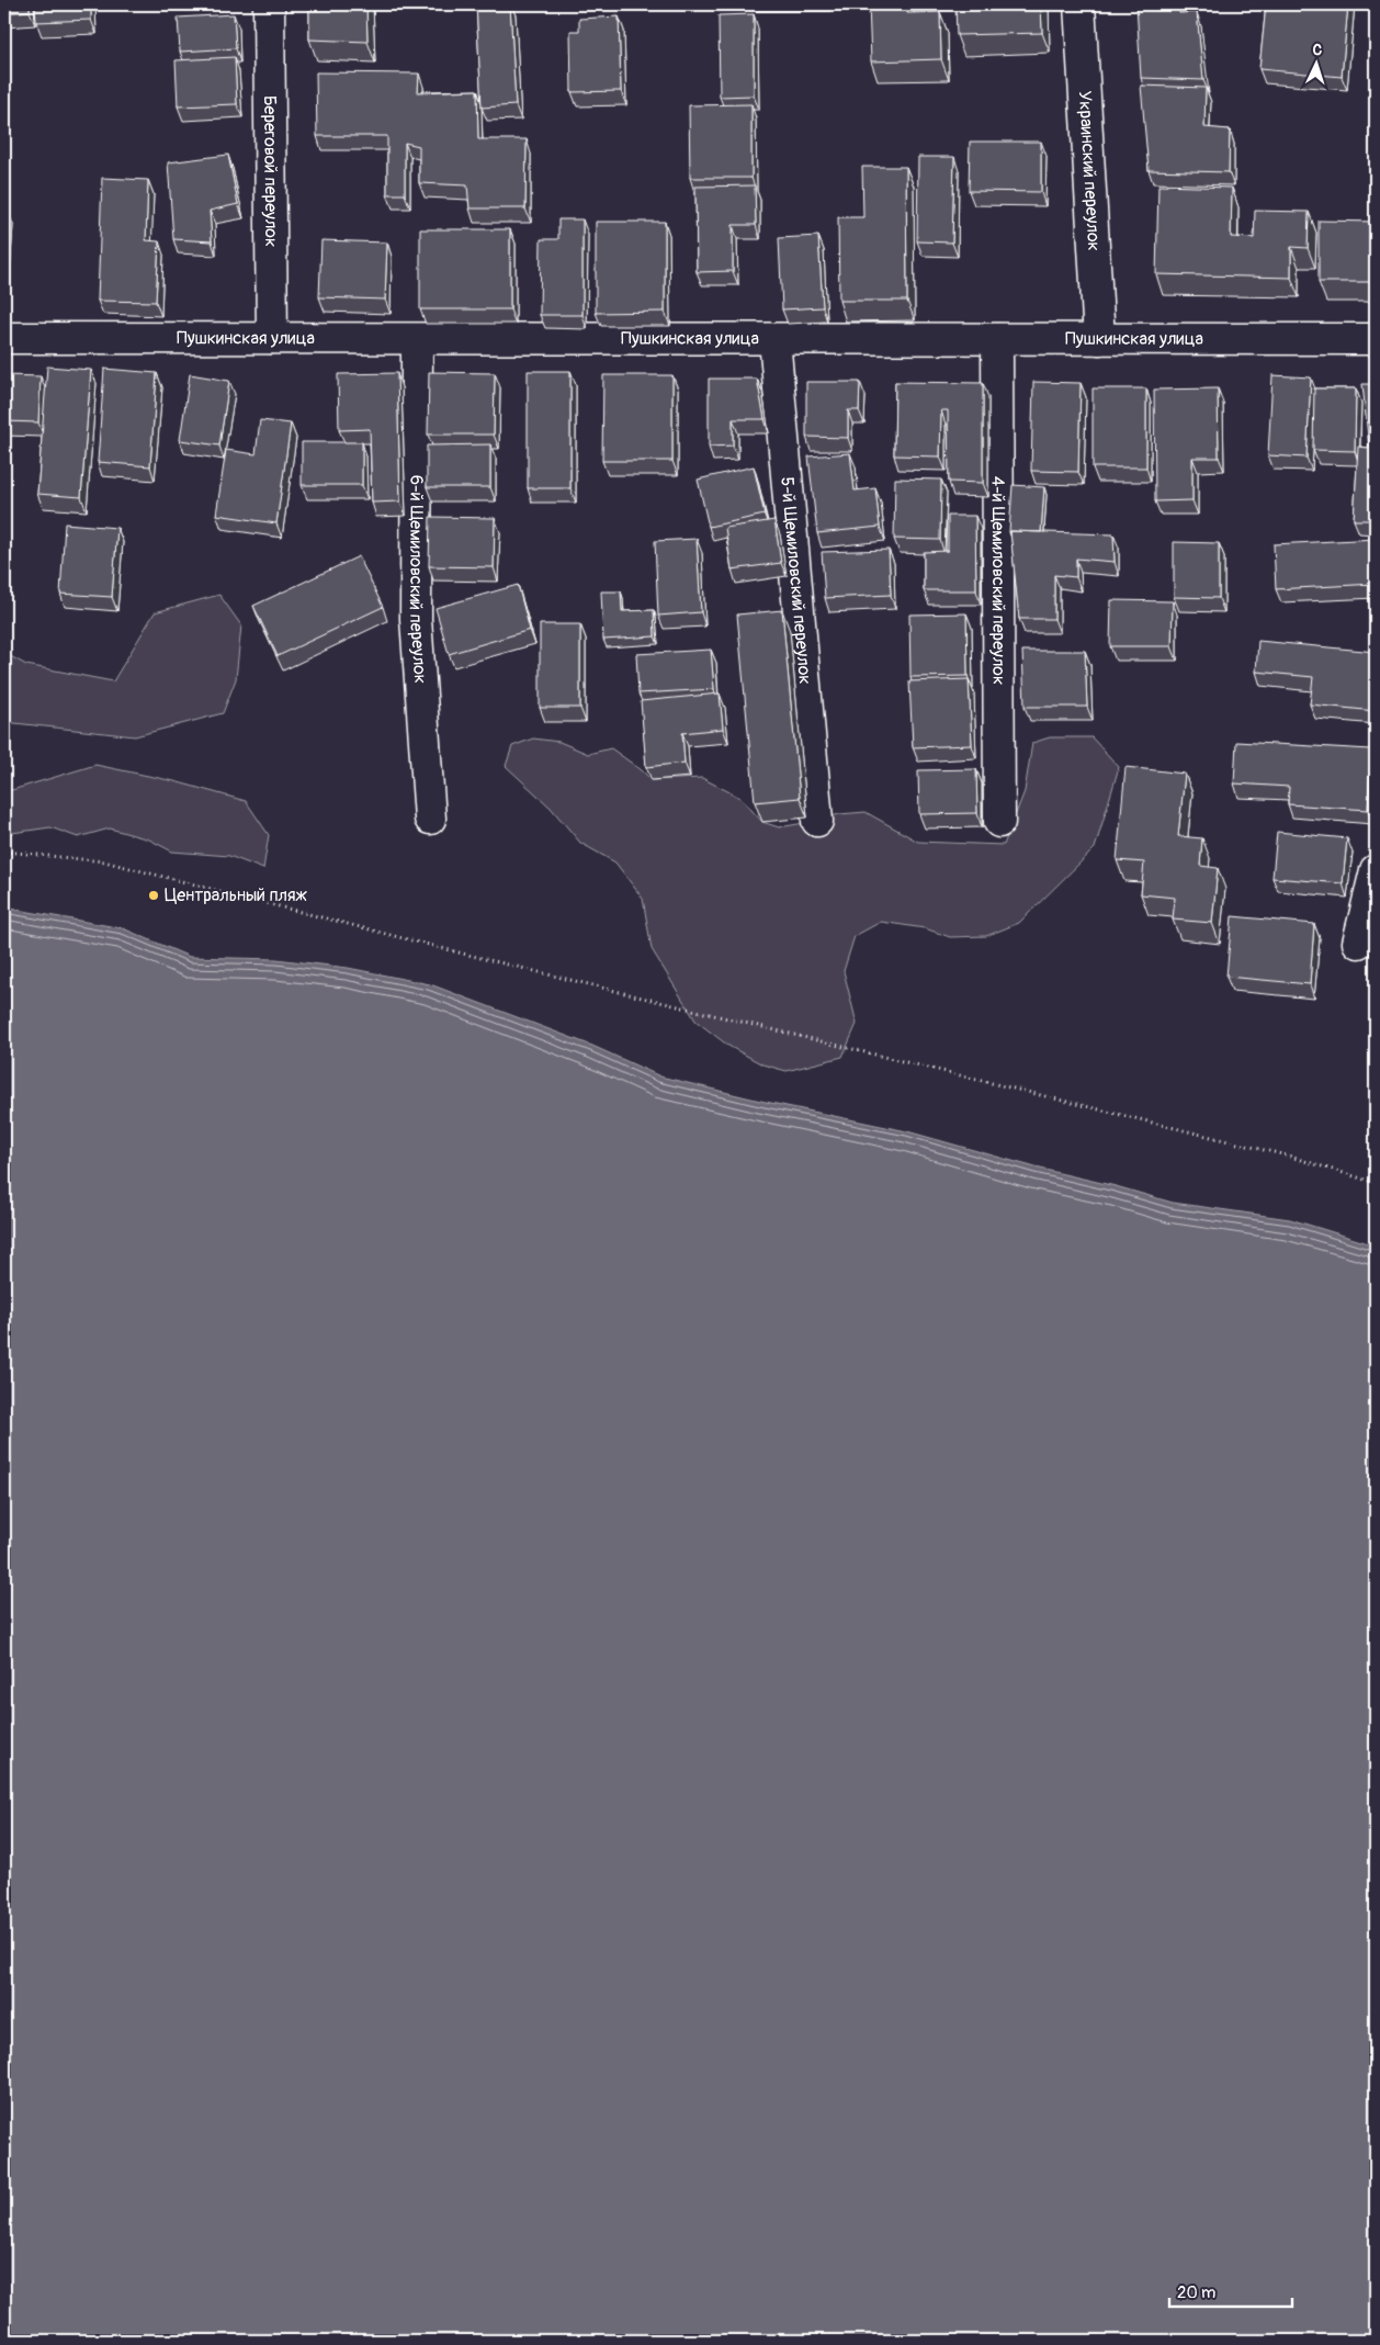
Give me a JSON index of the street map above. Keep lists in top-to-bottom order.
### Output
{
  "streets": {
    "street": [
      "Береговой переулок",
      "Украинский переулок",
      "Пушкинская улица",
      "6-й Щемиловский переулок",
      "5-й Щемиловский переулок",
      "4-й Щемиловский переулок"
    ]
  },
  "crossings": [
    ["Береговой переулок", "Пушкинская улица"],
    ["Украинский переулок", "Пушкинская улица"],
    ["Пушкинская улица", "6-й Щемиловский переулок"],
    ["Пушкинская улица", "5-й Щемиловский переулок"],
    ["Пушкинская улица", "4-й Щемиловский переулок"]
  ],
  "places": ["Центральный пляж"],
  "scale_bar": "20 m",
  "north": "top"
}
